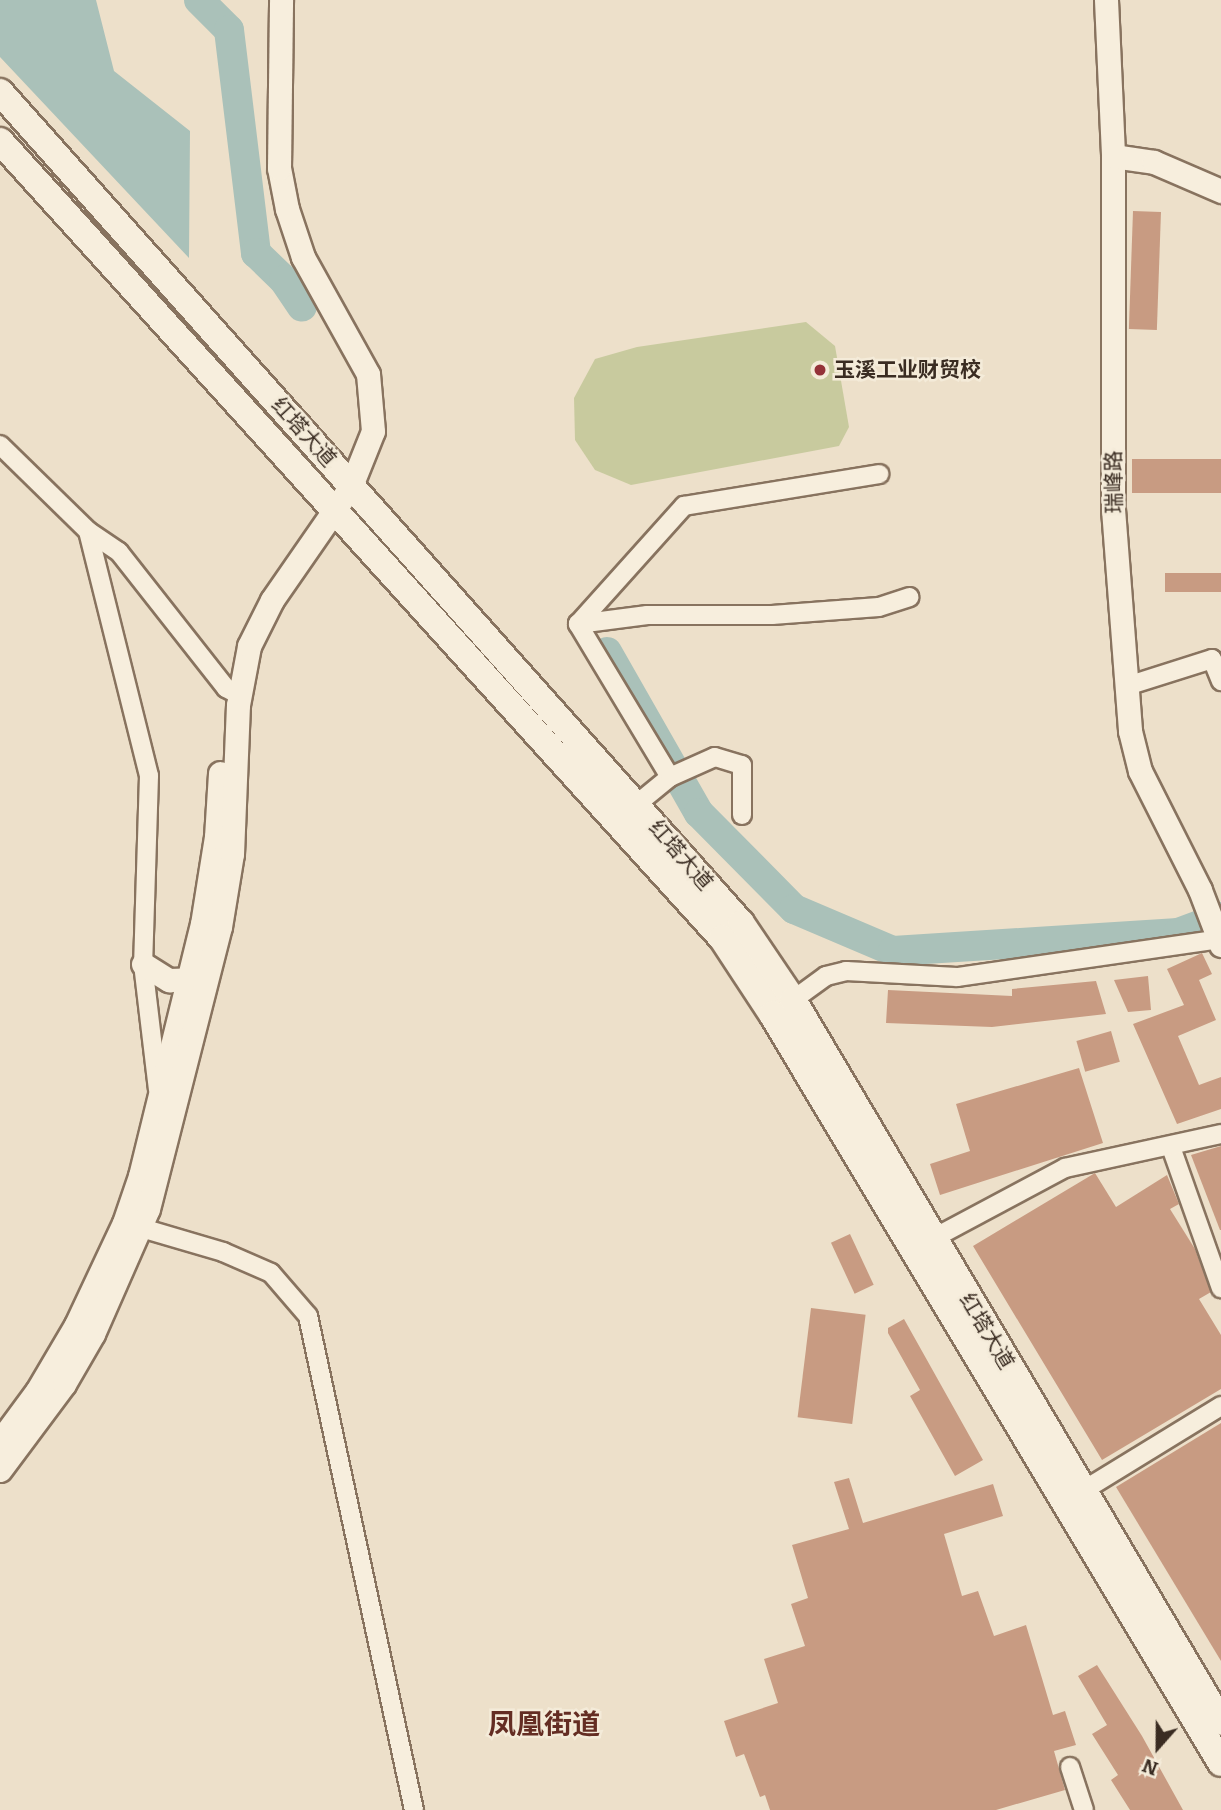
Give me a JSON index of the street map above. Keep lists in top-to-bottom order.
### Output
{
  "streets": {
    "main road": ["红塔大道"],
    "street": ["瑞峰路"]
  },
  "districts": ["凤凰街道"],
  "places": ["玉溪工业财贸校"],
  "north": "bottom"
}
